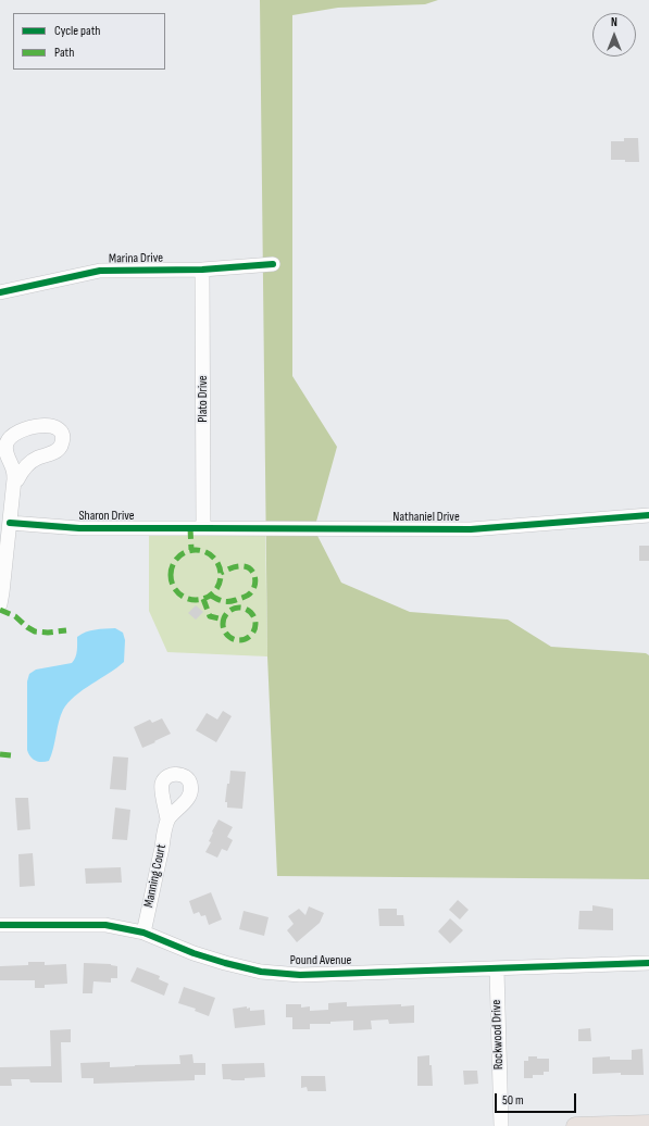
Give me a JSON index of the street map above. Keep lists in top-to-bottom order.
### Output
{
  "streets": {
    "street": [
      "Marina Drive",
      "Plato Drive",
      "Sharon Drive",
      "Nathaniel Drive",
      "Manning Court",
      "Pound Avenue",
      "Rockwood Drive"
    ]
  },
  "crossings": [
    ["Marina Drive", "Plato Drive"],
    ["Plato Drive", "Sharon Drive"],
    ["Plato Drive", "Nathaniel Drive"],
    ["Sharon Drive", "Nathaniel Drive"],
    ["Manning Court", "Pound Avenue"],
    ["Pound Avenue", "Rockwood Drive"]
  ],
  "legend": ["Cycle path", "Path"],
  "scale_bar": "50 m",
  "north": "top"
}
